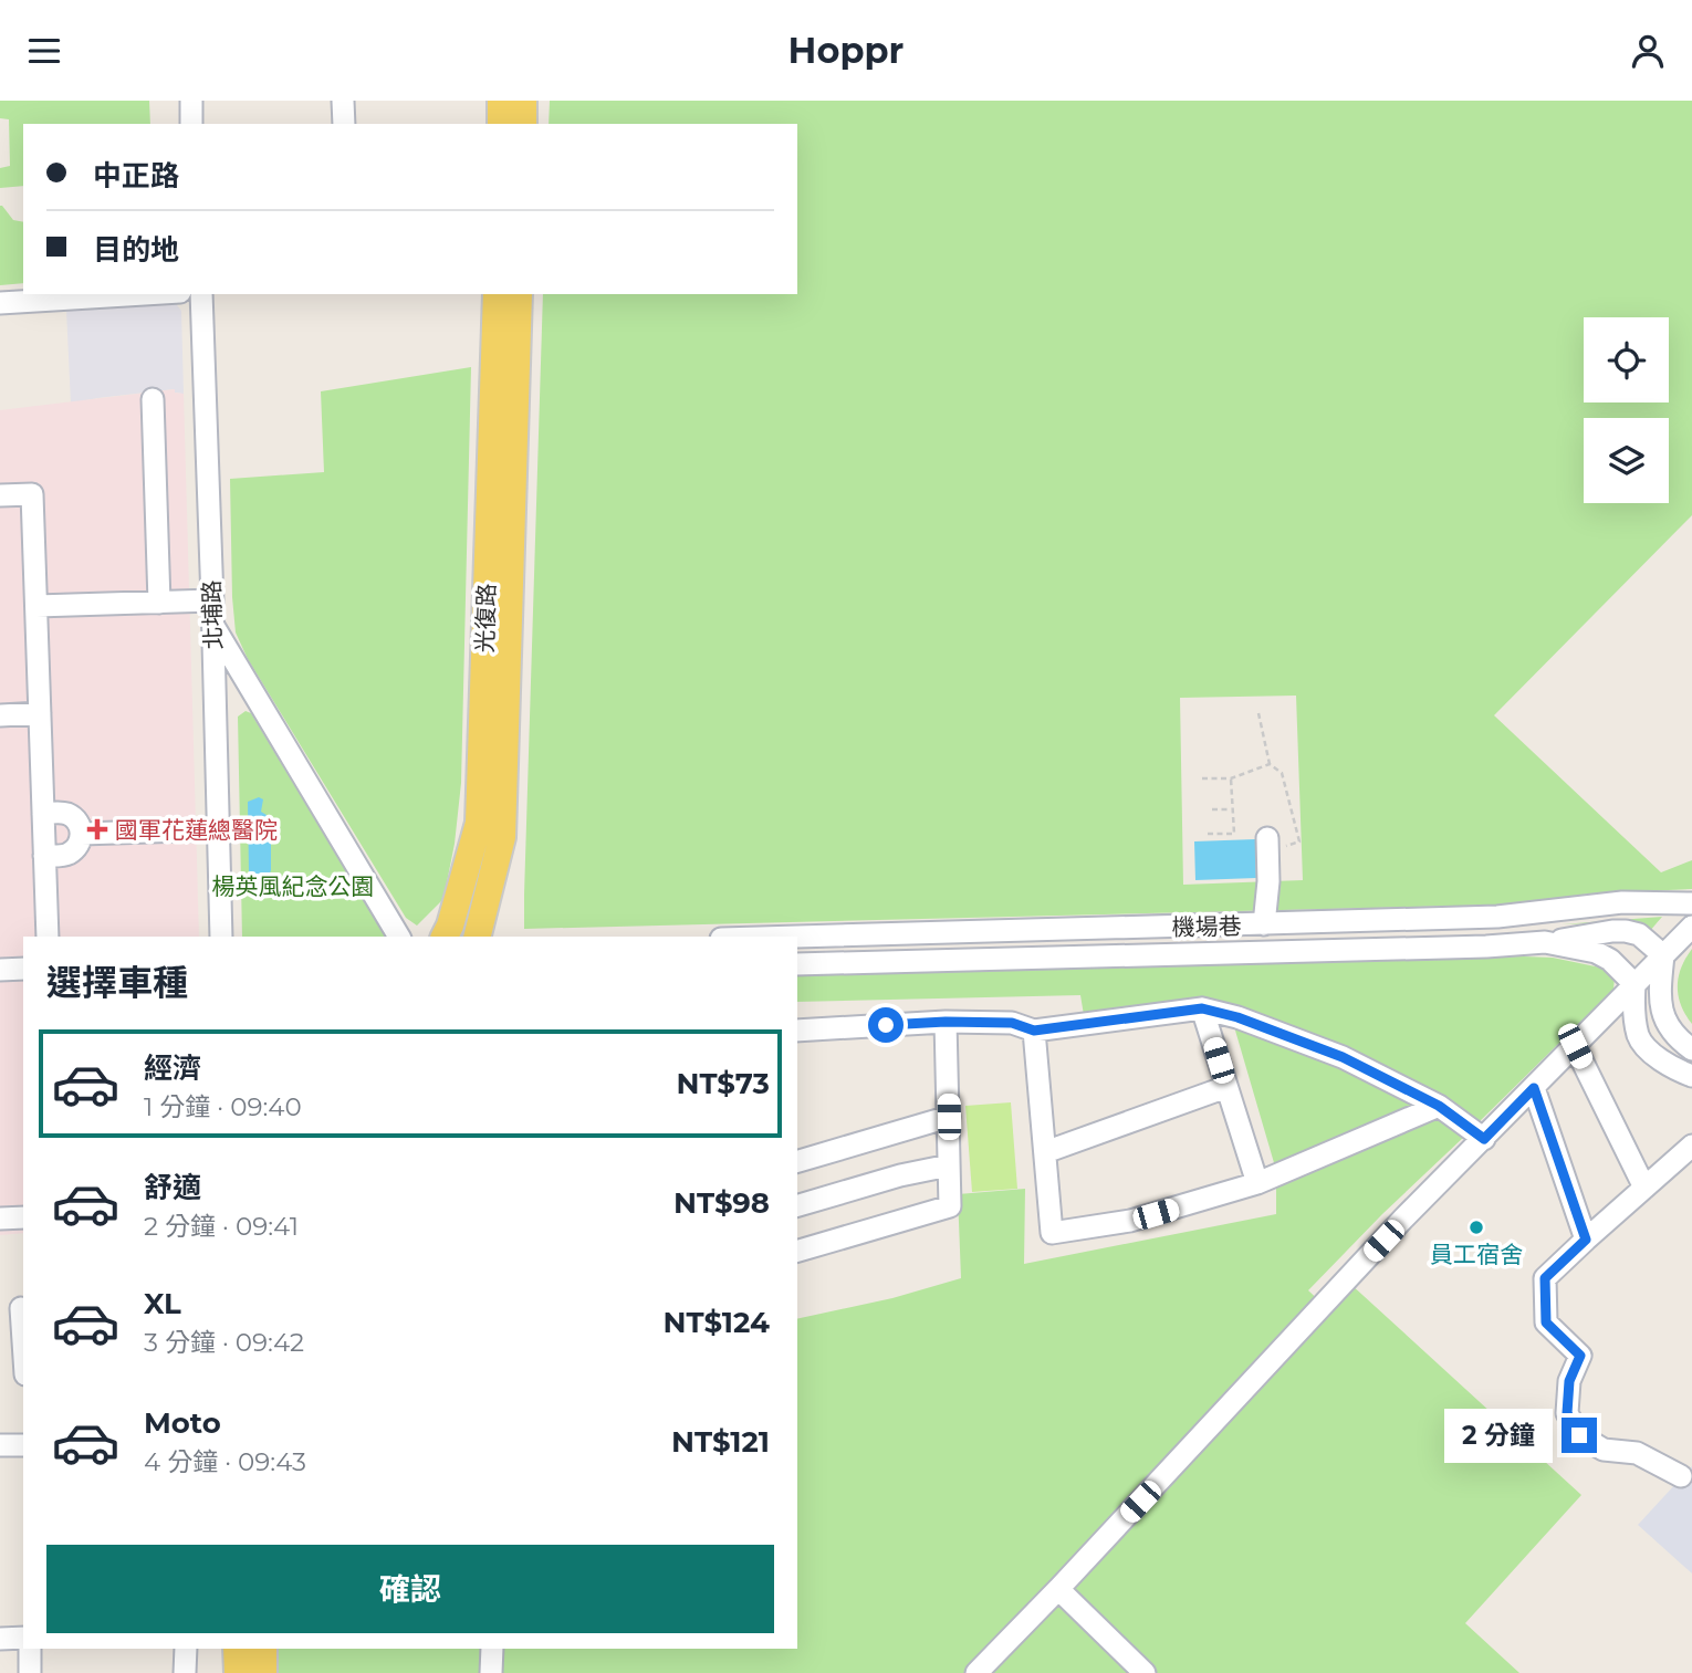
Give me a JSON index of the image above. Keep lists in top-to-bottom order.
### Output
{
  "streets": {
    "main road": ["光復路"],
    "street": ["北埔路", "機場巷"]
  },
  "parks": ["楊英風紀念公園"],
  "places": {
    "health": ["國軍花蓮總醫院"],
    "other": ["員工宿舍"]
  },
  "page": {
    "header": "Hoppr",
    "banner": ["中正路", "目的地"],
    "heading": "選擇車種",
    "list": [
      {
        "name": "經濟",
        "note": "1 分鐘 · 09:40",
        "value": "NT$73"
      },
      {
        "name": "舒適",
        "note": "2 分鐘 · 09:41",
        "value": "NT$98"
      },
      {
        "name": "XL",
        "note": "3 分鐘 · 09:42",
        "value": "NT$124"
      },
      {
        "name": "Moto",
        "note": "4 分鐘 · 09:43",
        "value": "NT$121"
      }
    ],
    "bubble": "2 分鐘",
    "buttons": "確認"
  }
}
